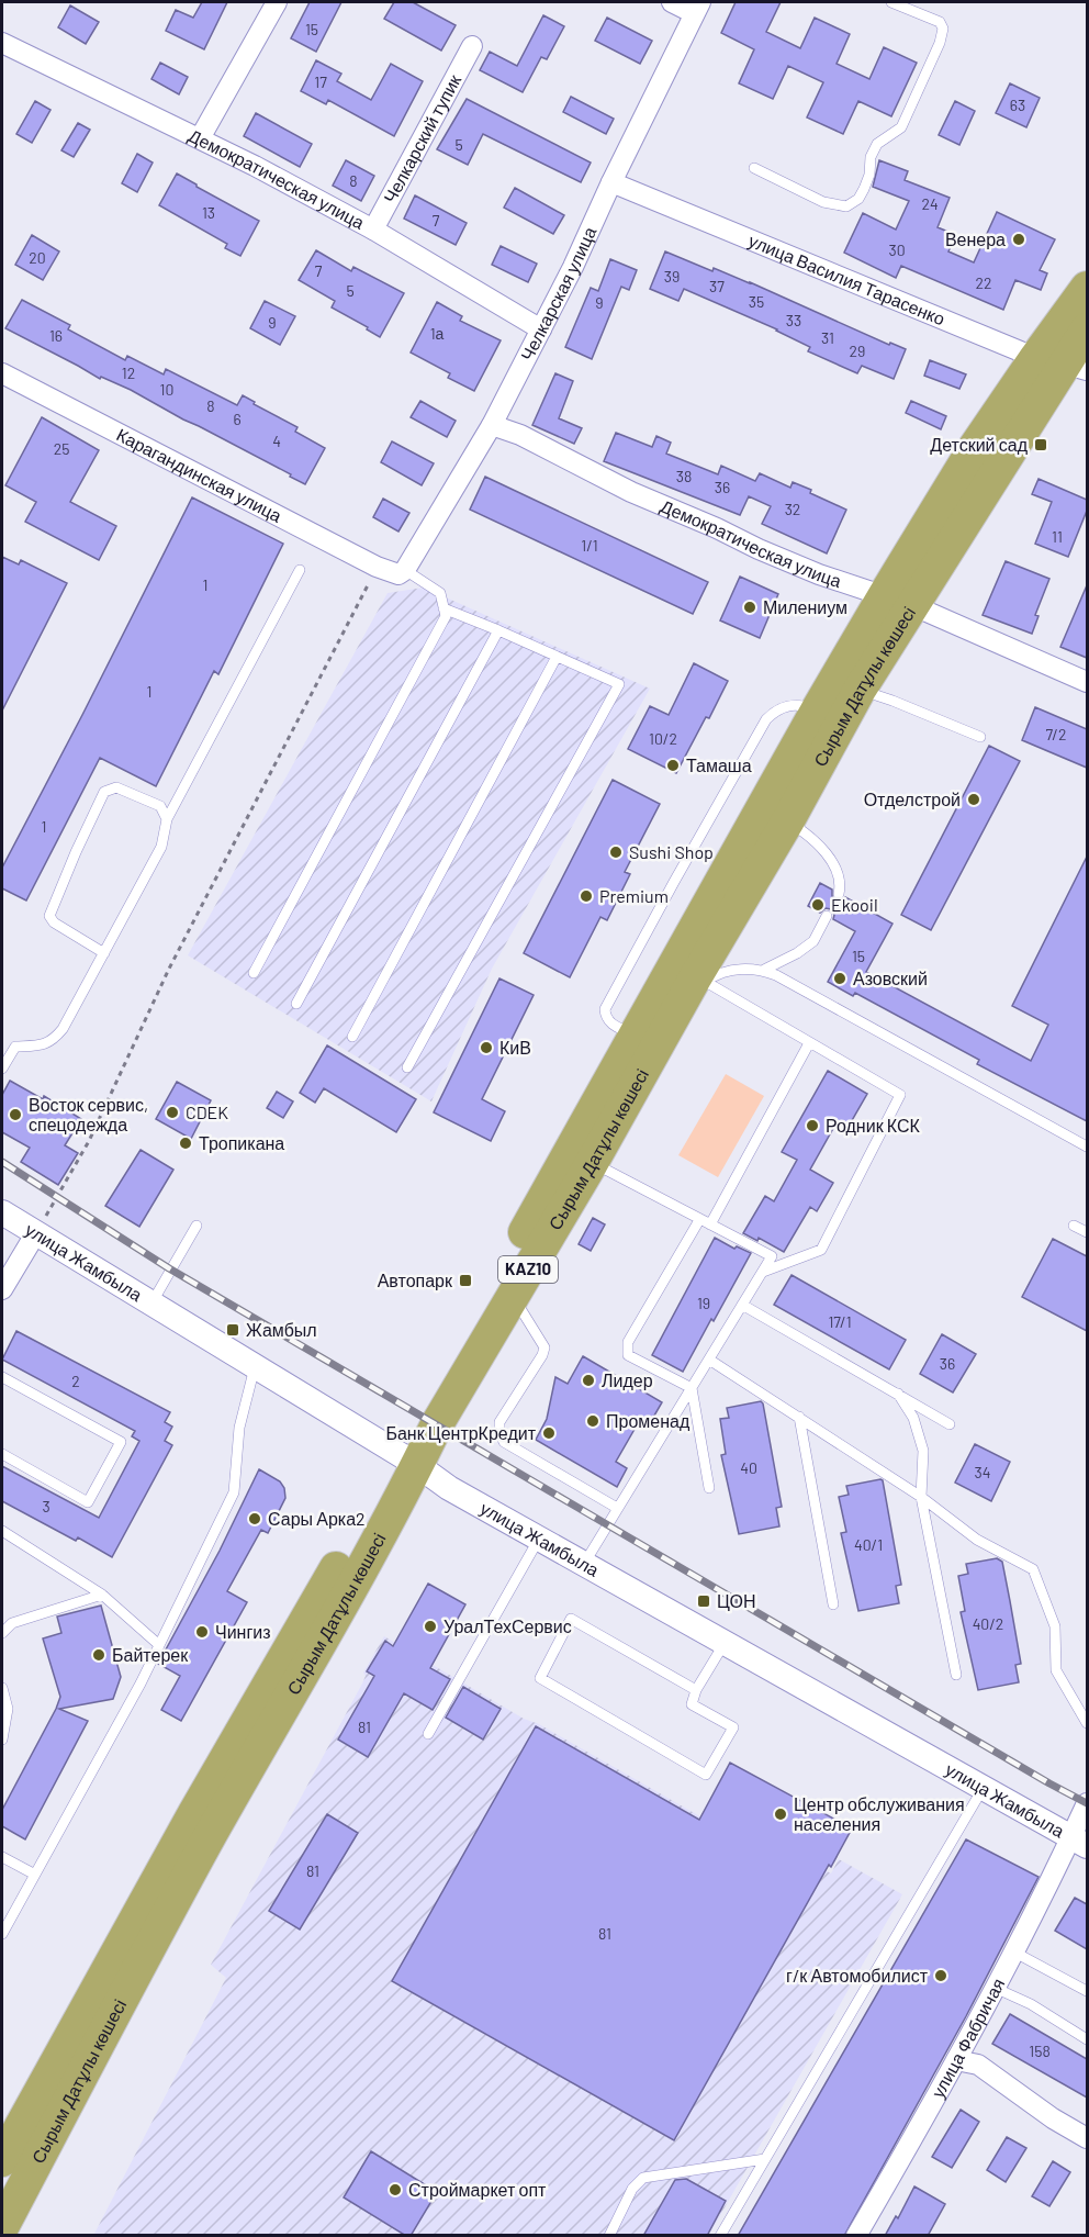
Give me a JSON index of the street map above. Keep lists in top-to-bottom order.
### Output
{
  "streets": {
    "highway": ["Сырым Датұлы көшесі", "KAZ10"],
    "street": [
      "Челкарский тупик",
      "Демократическая улица",
      "улица Василия Тарасенко",
      "Челкарская улица",
      "Карагандинская улица",
      "улица Жамбыла",
      "улица Фабричая"
    ]
  },
  "crossings": [
    ["Челкарский тупик", "Демократическая улица"],
    ["Демократическая улица", "Челкарская улица"],
    ["Демократическая улица", "Сырым Датұлы көшесі"],
    ["улица Василия Тарасенко", "Челкарская улица"],
    ["улица Василия Тарасенко", "Сырым Датұлы көшесі"],
    ["Челкарская улица", "Карагандинская улица"],
    ["Сырым Датұлы көшесі", "улица Жамбыла"],
    ["улица Жамбыла", "улица Фабричая"]
  ],
  "places": {
    "other": [
      "Венера",
      "Милениум",
      "Тамаша",
      "Отделстрой",
      "Sushi Shop",
      "Premium",
      "Ekooil",
      "Азовский",
      "КиВ",
      "CDEK",
      "Восток сервис, спецодежда",
      "Родник КСК",
      "Тропикана",
      "Лидер",
      "Променад",
      "Банк ЦентрКредит",
      "Сары Арка2",
      "УралТехСервис",
      "Чингиз",
      "Байтерек",
      "Центр обслуживания наcеления",
      "г/к Автомобилист",
      "Строймаркет опт"
    ],
    "transit": [
      "Детский сад",
      "Автопарк",
      "Жамбыл",
      "ЦОН"
    ]
  },
  "house_numbers": [
    "15",
    "17",
    "63",
    "5",
    "8",
    "24",
    "13",
    "7",
    "30",
    "20",
    "7",
    "39",
    "22",
    "37",
    "5",
    "35",
    "9",
    "33",
    "9",
    "1а",
    "16",
    "31",
    "29",
    "12",
    "10",
    "8",
    "6",
    "4",
    "25",
    "38",
    "36",
    "32",
    "11",
    "1/1",
    "1",
    "1",
    "7/2",
    "10/2",
    "1",
    "15",
    "19",
    "17/1",
    "36",
    "2",
    "40",
    "34",
    "3",
    "40/1",
    "40/2",
    "81",
    "81",
    "81",
    "158"
  ]
}
